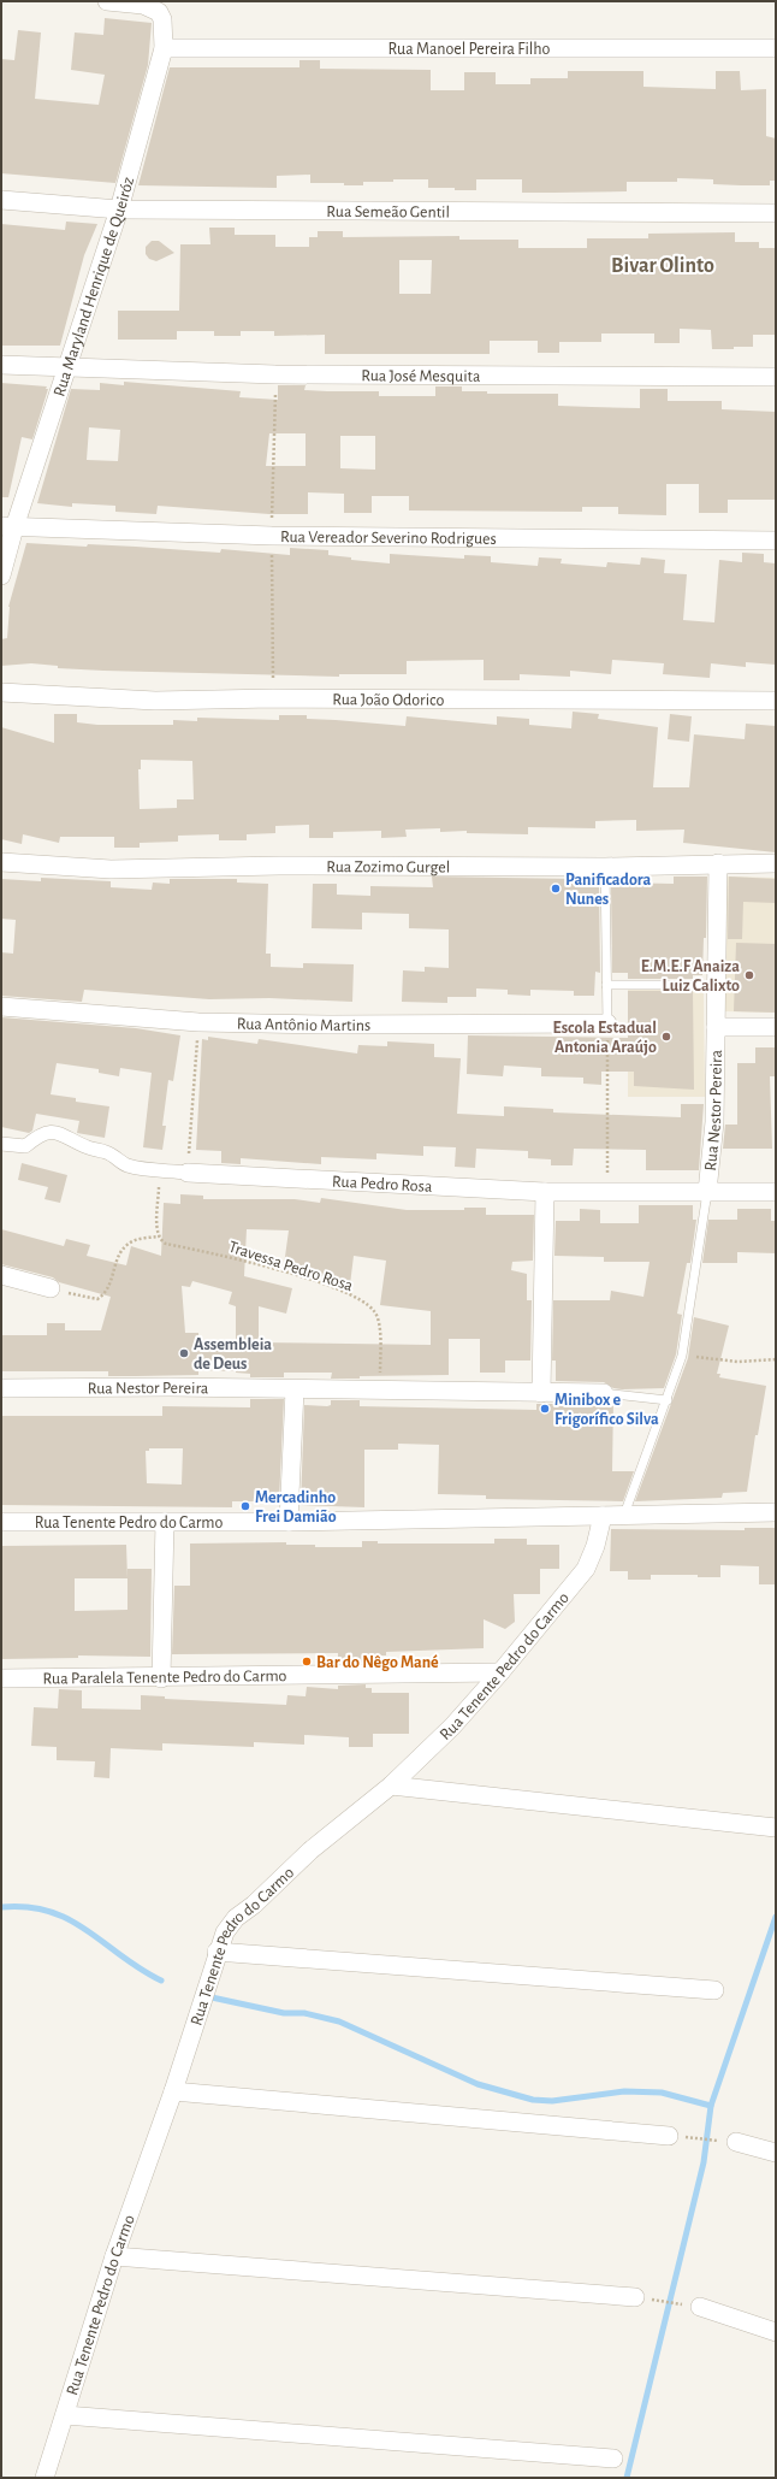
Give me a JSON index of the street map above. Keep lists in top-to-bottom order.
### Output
{
  "streets": {
    "street": [
      "Rua Manoel Pereira Filho",
      "Rua Semeão Gentil",
      "Rua Maryland Henrique de Queiróz",
      "Rua José Mesquita",
      "Rua Vereador Severino Rodrigues",
      "Rua João Odorico",
      "Rua Zozimo Gurgel",
      "Rua Antônio Martins",
      "Rua Nestor Pereira",
      "Rua Pedro Rosa",
      "Rua Tenente Pedro do Carmo",
      "Rua Paralela Tenente Pedro do Carmo"
    ],
    "path": ["Travessa Pedro Rosa"]
  },
  "crossings": [
    ["Rua Manoel Pereira Filho", "Rua Maryland Henrique de Queiróz"],
    ["Rua Semeão Gentil", "Rua Maryland Henrique de Queiróz"],
    ["Rua Maryland Henrique de Queiróz", "Rua José Mesquita"],
    ["Rua Maryland Henrique de Queiróz", "Rua Vereador Severino Rodrigues"],
    ["Rua Zozimo Gurgel", "Rua Nestor Pereira"],
    ["Rua Nestor Pereira", "Rua Pedro Rosa"],
    ["Rua Nestor Pereira", "Travessa Pedro Rosa"],
    ["Rua Nestor Pereira", "Rua Tenente Pedro do Carmo"],
    ["Rua Tenente Pedro do Carmo", "Rua Paralela Tenente Pedro do Carmo"]
  ],
  "districts": ["Bivar Olinto"],
  "places": [
    "Panificadora Nunes",
    "E.M.E.F Anaiza Luiz Calixto",
    "Escola Estadual Antonia Araújo",
    "Assembleia de Deus",
    "Minibox e Frigorífico Silva",
    "Mercadinho Frei Damião",
    "Bar do Nêgo Mané"
  ]
}
